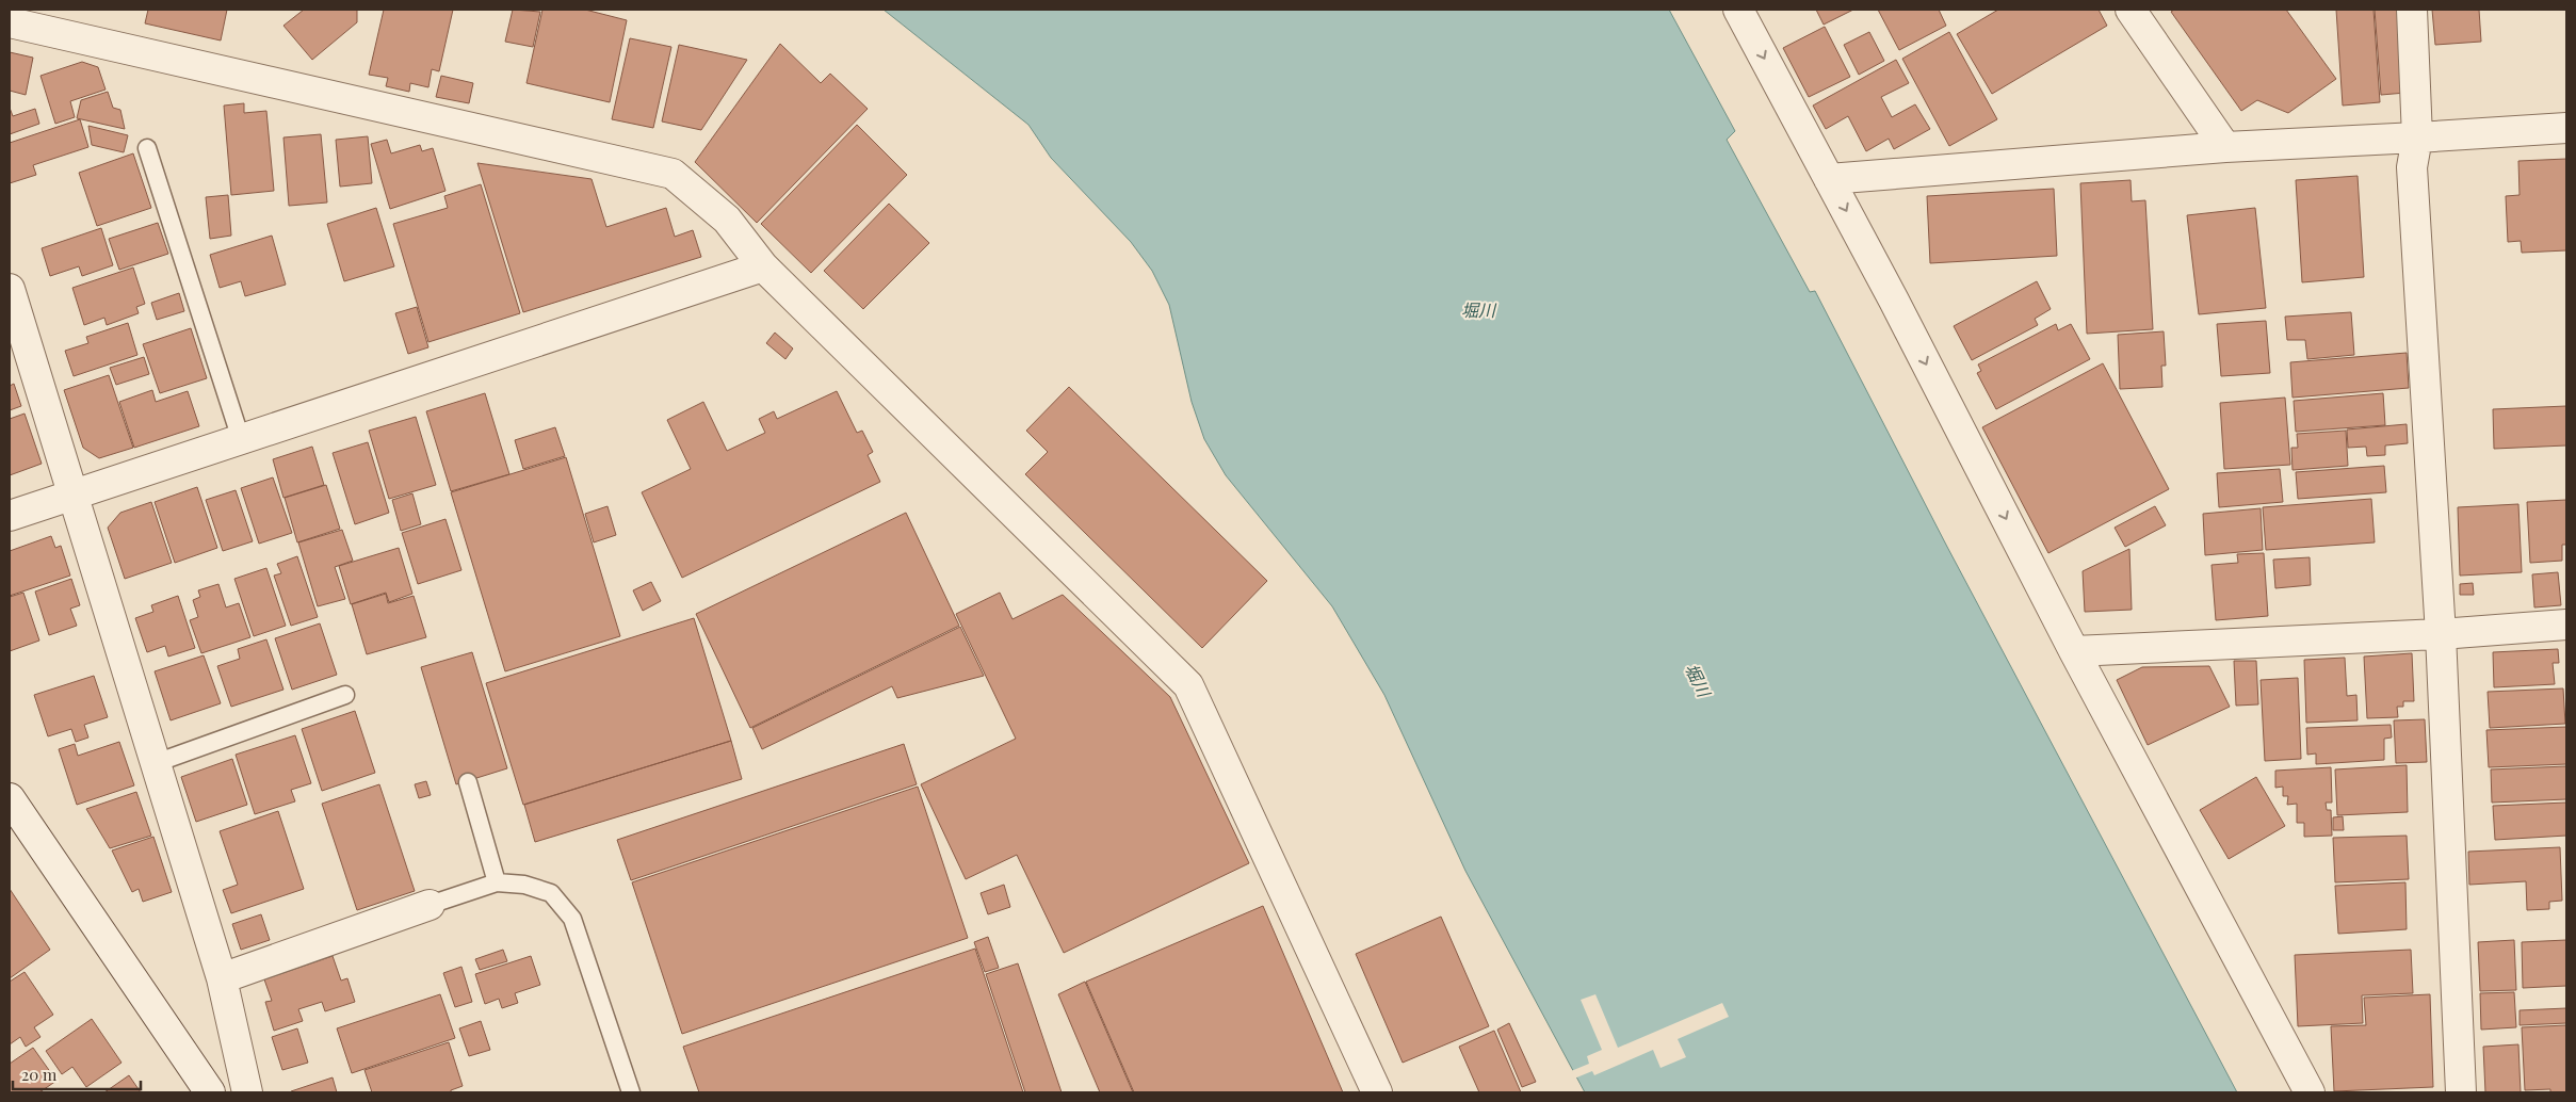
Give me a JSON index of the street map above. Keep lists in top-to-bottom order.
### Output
{
  "water": ["堀川"],
  "scale_bar": "20 m"
}
